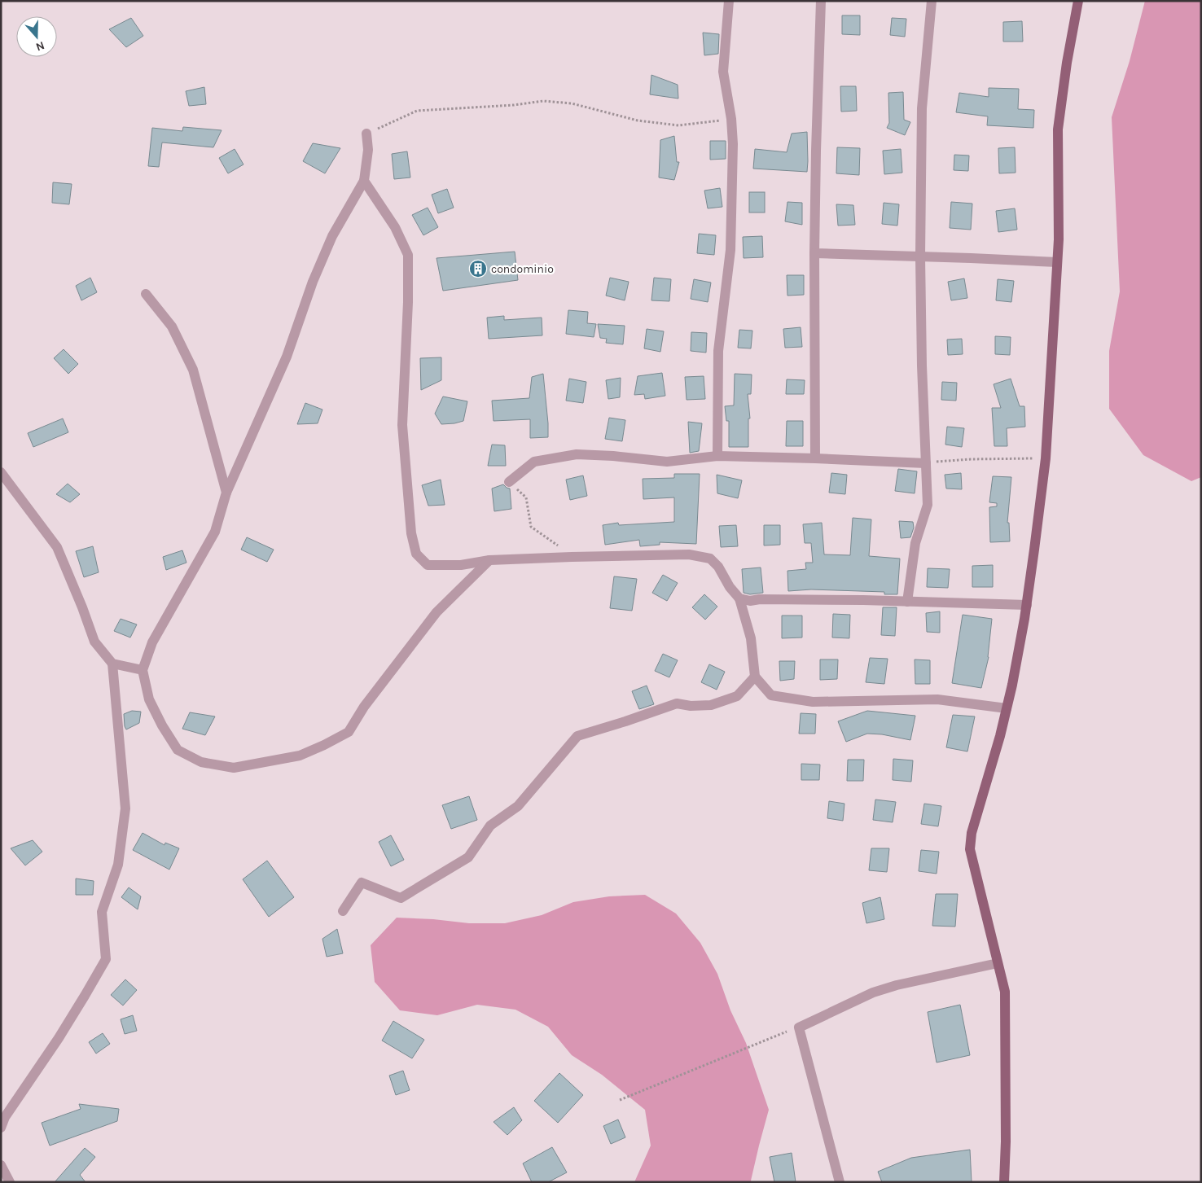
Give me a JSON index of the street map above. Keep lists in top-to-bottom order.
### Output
{
  "places": {
    "building": ["condominio"]
  },
  "north": "bottom"
}
